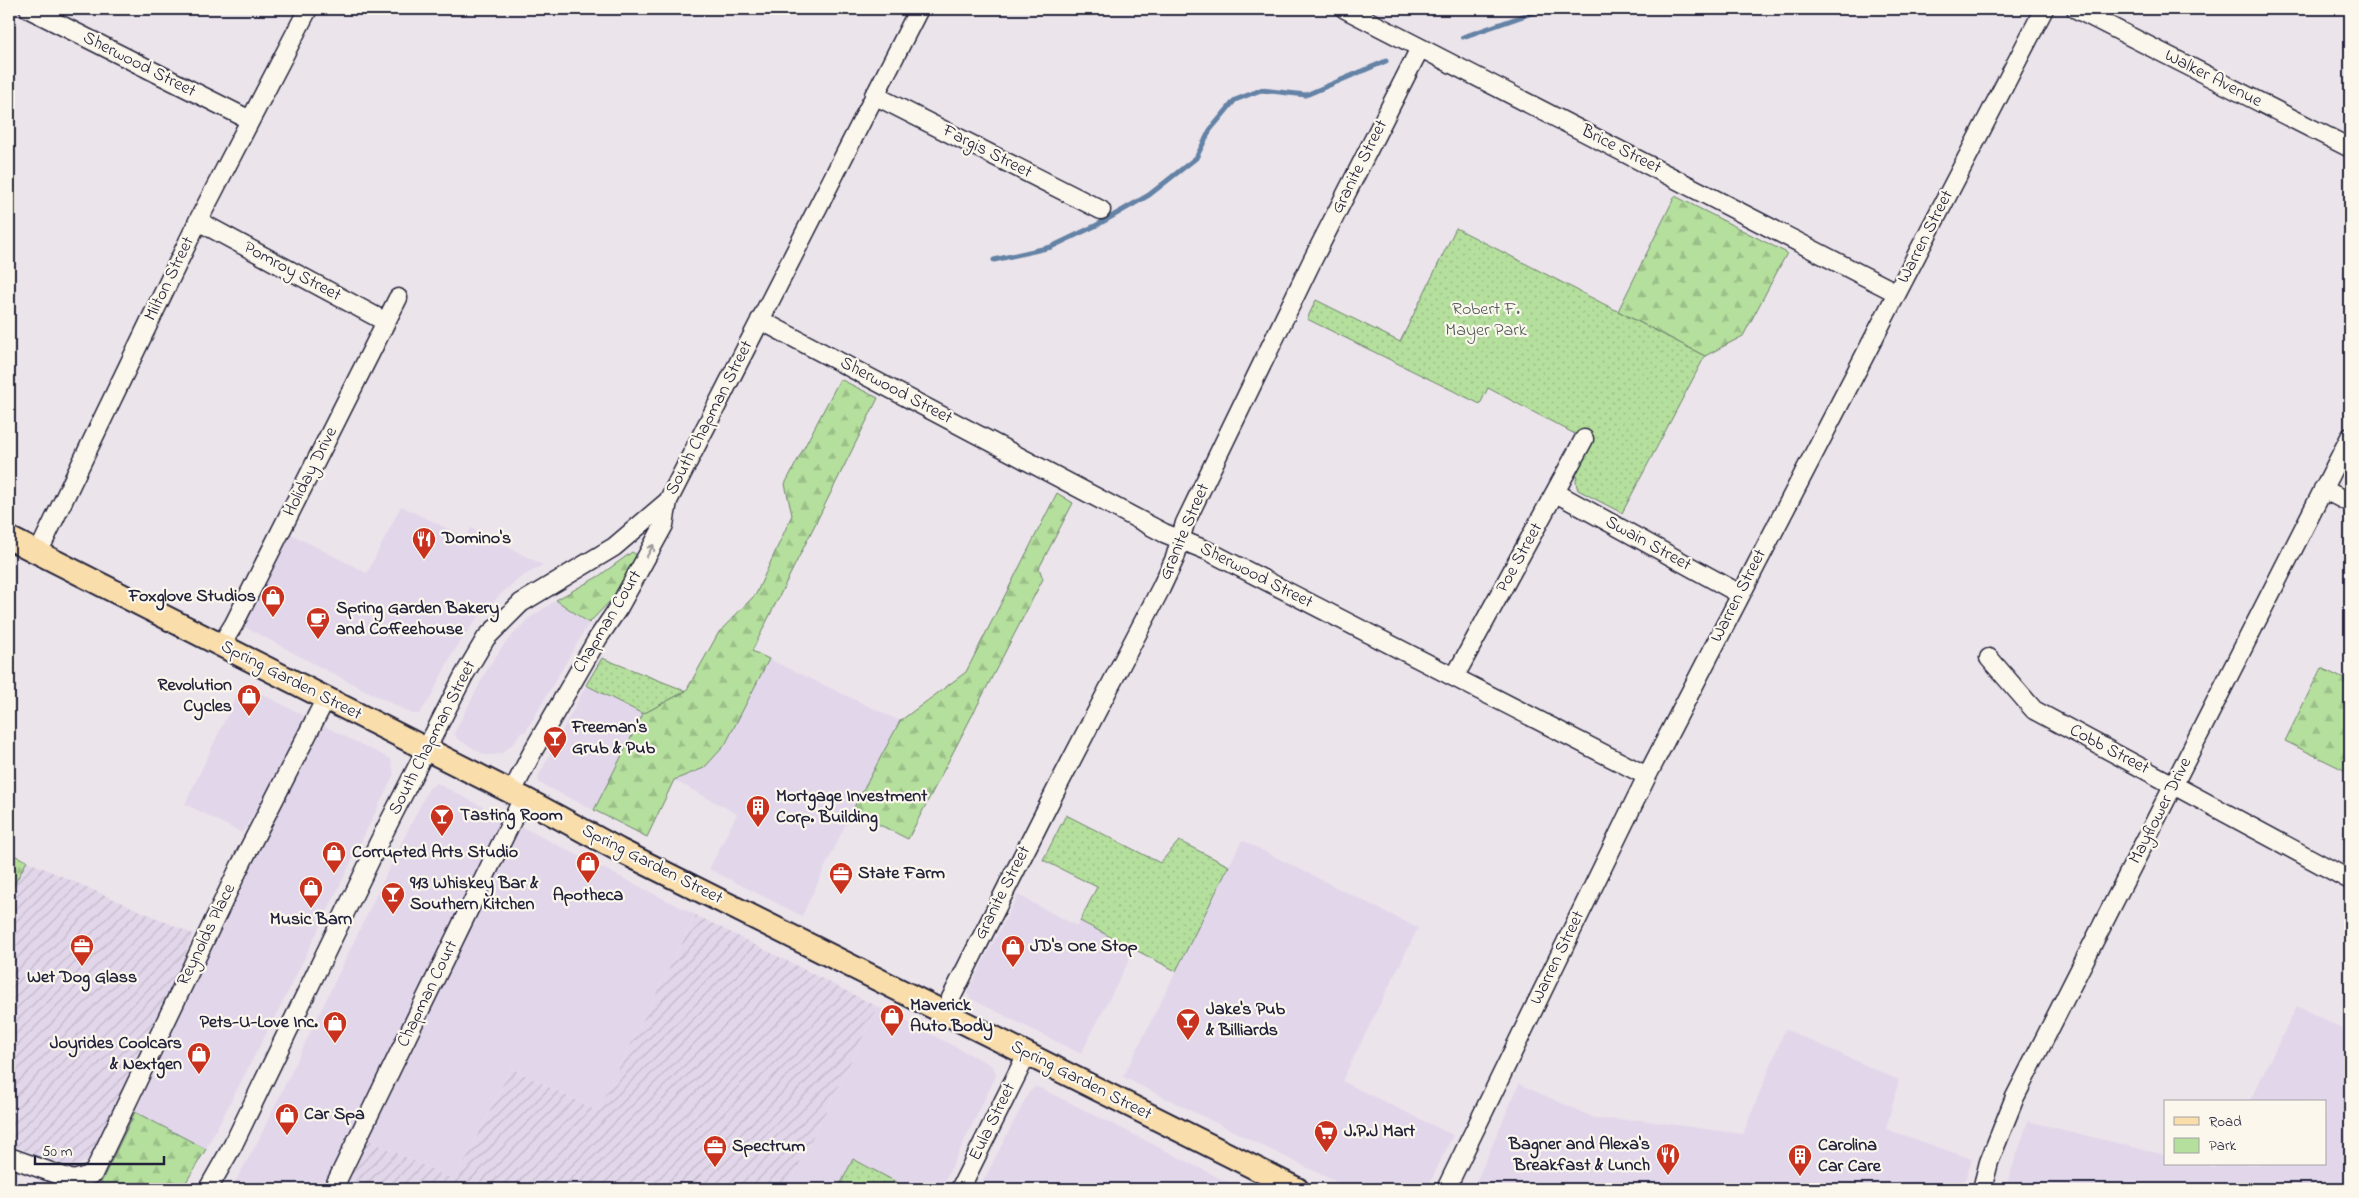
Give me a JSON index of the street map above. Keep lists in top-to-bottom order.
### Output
{
  "streets": {
    "main road": ["Spring Garden Street"],
    "street": [
      "Sherwood Street",
      "Walker Avenue",
      "Brice Street",
      "Fargis Street",
      "Granite Street",
      "Warren Street",
      "Pomroy Street",
      "Milton Street",
      "South Chapman Street",
      "Holiday Drive",
      "Swain Street",
      "Poe Street",
      "Chapman Court",
      "Cobb Street",
      "Mayflower Drive",
      "Reynolds Place",
      "Eula Street"
    ]
  },
  "crossings": [
    ["Sherwood Street", "Granite Street"],
    ["Sherwood Street", "Warren Street"],
    ["Sherwood Street", "Milton Street"],
    ["Sherwood Street", "South Chapman Street"],
    ["Sherwood Street", "Poe Street"],
    ["Brice Street", "Granite Street"],
    ["Brice Street", "Warren Street"],
    ["Fargis Street", "South Chapman Street"],
    ["Granite Street", "Spring Garden Street"],
    ["Warren Street", "Swain Street"],
    ["Pomroy Street", "Milton Street"],
    ["Pomroy Street", "Holiday Drive"],
    ["Milton Street", "Spring Garden Street"],
    ["South Chapman Street", "Chapman Court"],
    ["South Chapman Street", "Spring Garden Street"],
    ["Holiday Drive", "Spring Garden Street"],
    ["Swain Street", "Poe Street"],
    ["Chapman Court", "Spring Garden Street"],
    ["Spring Garden Street", "Reynolds Place"],
    ["Spring Garden Street", "Eula Street"],
    ["Cobb Street", "Mayflower Drive"]
  ],
  "one_way": ["Chapman Court"],
  "parks": ["Robert F. Mayer Park"],
  "places": {
    "restaurant": ["Domino's", "Bagner and Alexa's Breakfast & Lunch"],
    "shop": [
      "Foxglove Studios",
      "Revolution Cycles",
      "Corrupted Arts Studio",
      "Apotheca",
      "Music Barn",
      "JD's One Stop",
      "Maverick Auto Body",
      "Pets-U-Love Inc.",
      "Joyrides Coolcars & Nextgen",
      "Car Spa"
    ],
    "cafe": ["Spring Garden Bakery and Coffeehouse"],
    "bar": [
      "Freeman's Grub & Pub",
      "Tasting Room",
      "913 Whiskey Bar & Southern Kitchen",
      "Jake's Pub & Billiards"
    ],
    "building": ["Mortgage Investment Corp. Building", "Carolina Car Care"],
    "office": ["State Farm", "Wet Dog Glass", "Spectrum"],
    "supermarket": ["J.P.J Mart"]
  },
  "legend": ["Road", "Park"],
  "scale_bar": "50 m"
}
